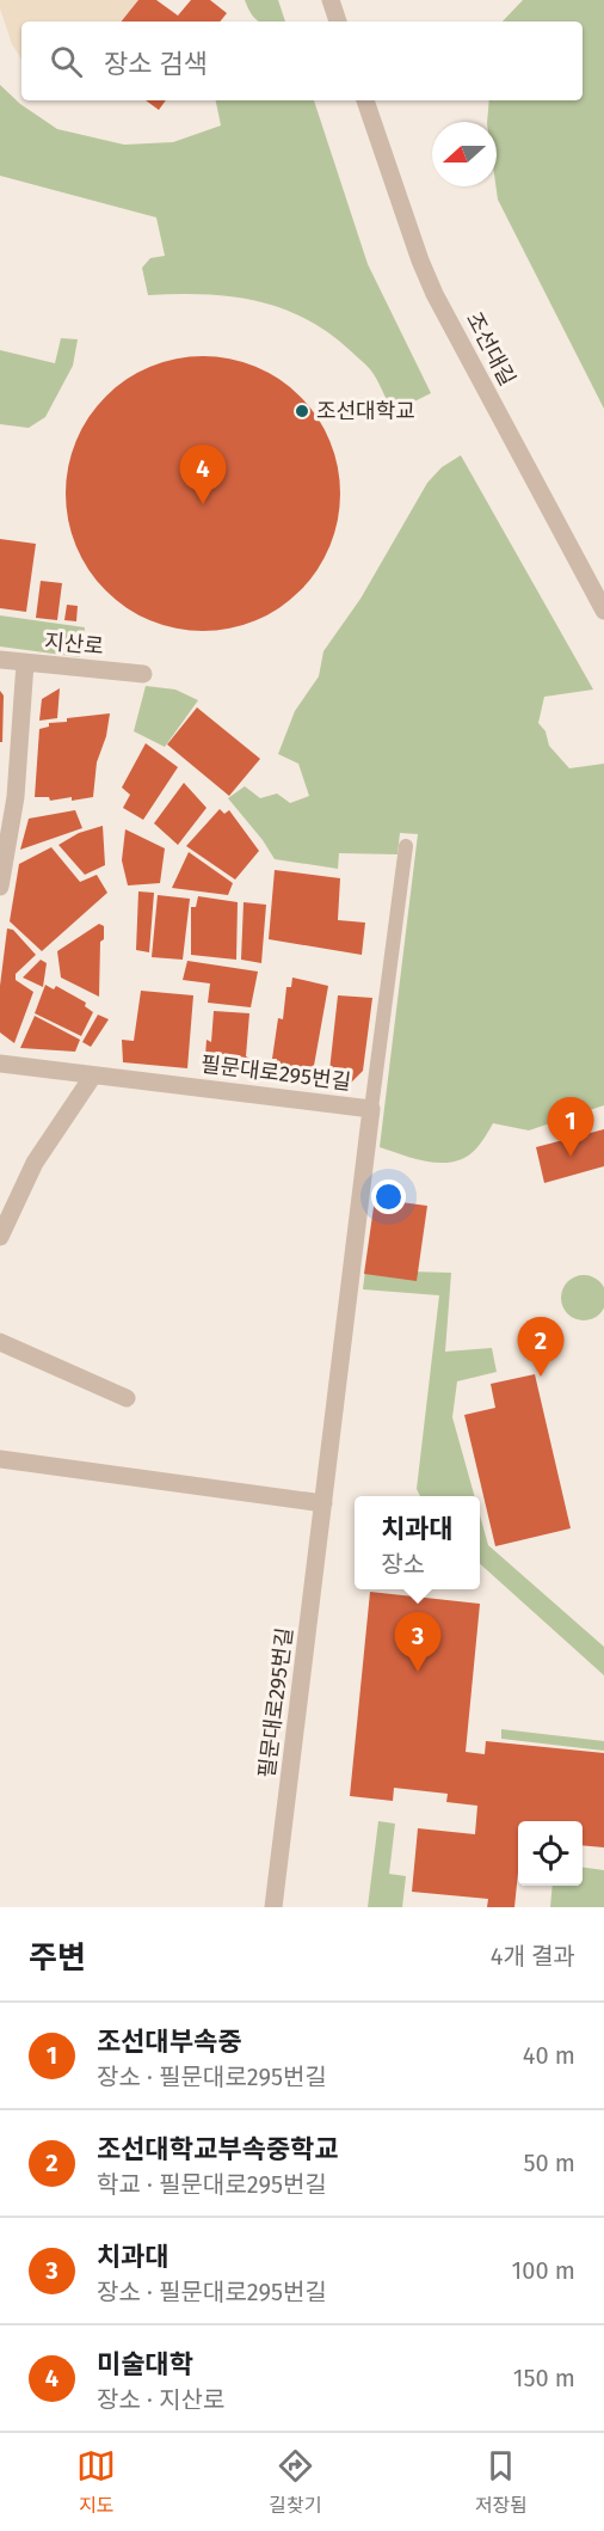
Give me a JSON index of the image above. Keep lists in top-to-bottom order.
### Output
{
  "streets": {
    "street": ["조선대길", "지산로", "필문대로295번길"]
  },
  "places": ["조선대학교"],
  "north": "left",
  "page": {
    "search": "장소 검색",
    "pins": [
      "4",
      "1",
      "2",
      "3"
    ],
    "popup": ["치과대", "장소"],
    "heading": ["주변", "4개 결과"],
    "list": [
      {
        "mark": "1",
        "name": "조선대부속중",
        "note": "장소 · 필문대로295번길",
        "value": "40 m"
      },
      {
        "mark": "2",
        "name": "조선대학교부속중학교",
        "note": "학교 · 필문대로295번길",
        "value": "50 m"
      },
      {
        "mark": "3",
        "name": "치과대",
        "note": "장소 · 필문대로295번길",
        "value": "100 m"
      },
      {
        "mark": "4",
        "name": "미술대학",
        "note": "장소 · 지산로",
        "value": "150 m"
      }
    ],
    "nav": ["지도", "길찾기", "저장됨"]
  }
}
